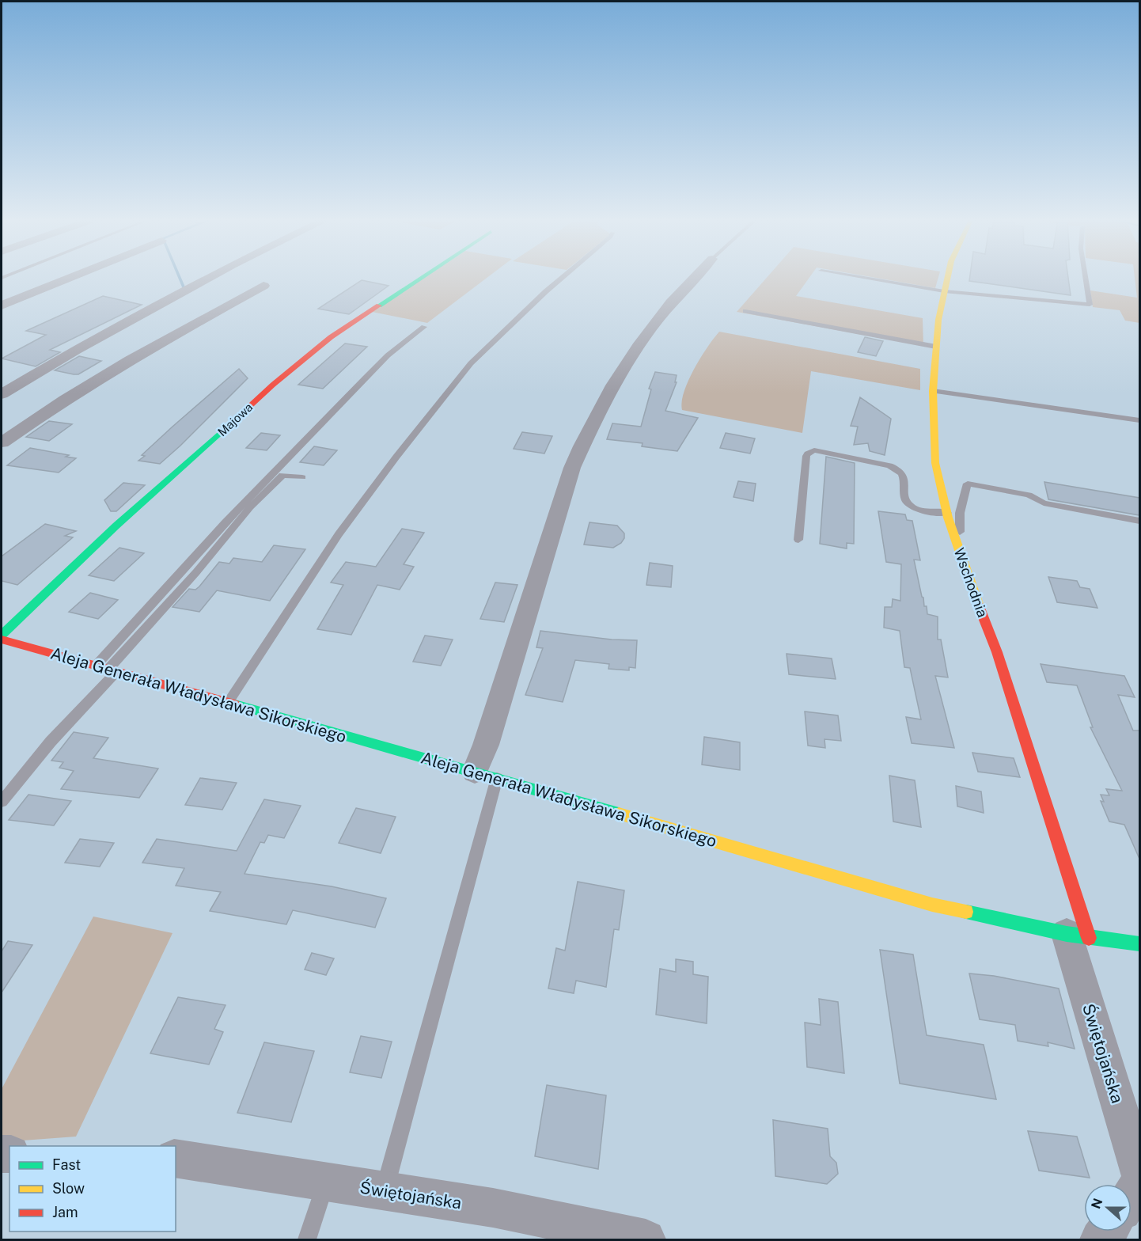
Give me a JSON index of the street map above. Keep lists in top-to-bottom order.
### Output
{
  "streets": {
    "street": [
      "Majowa",
      "Wschodnia",
      "Aleja Generała Władysława Sikorskiego",
      "Świętojańska"
    ]
  },
  "crossings": [
    ["Wschodnia", "Aleja Generała Władysława Sikorskiego"],
    ["Wschodnia", "Świętojańska"],
    ["Aleja Generała Władysława Sikorskiego", "Świętojańska"]
  ],
  "legend": ["Fast", "Slow", "Jam"],
  "north": "left"
}
